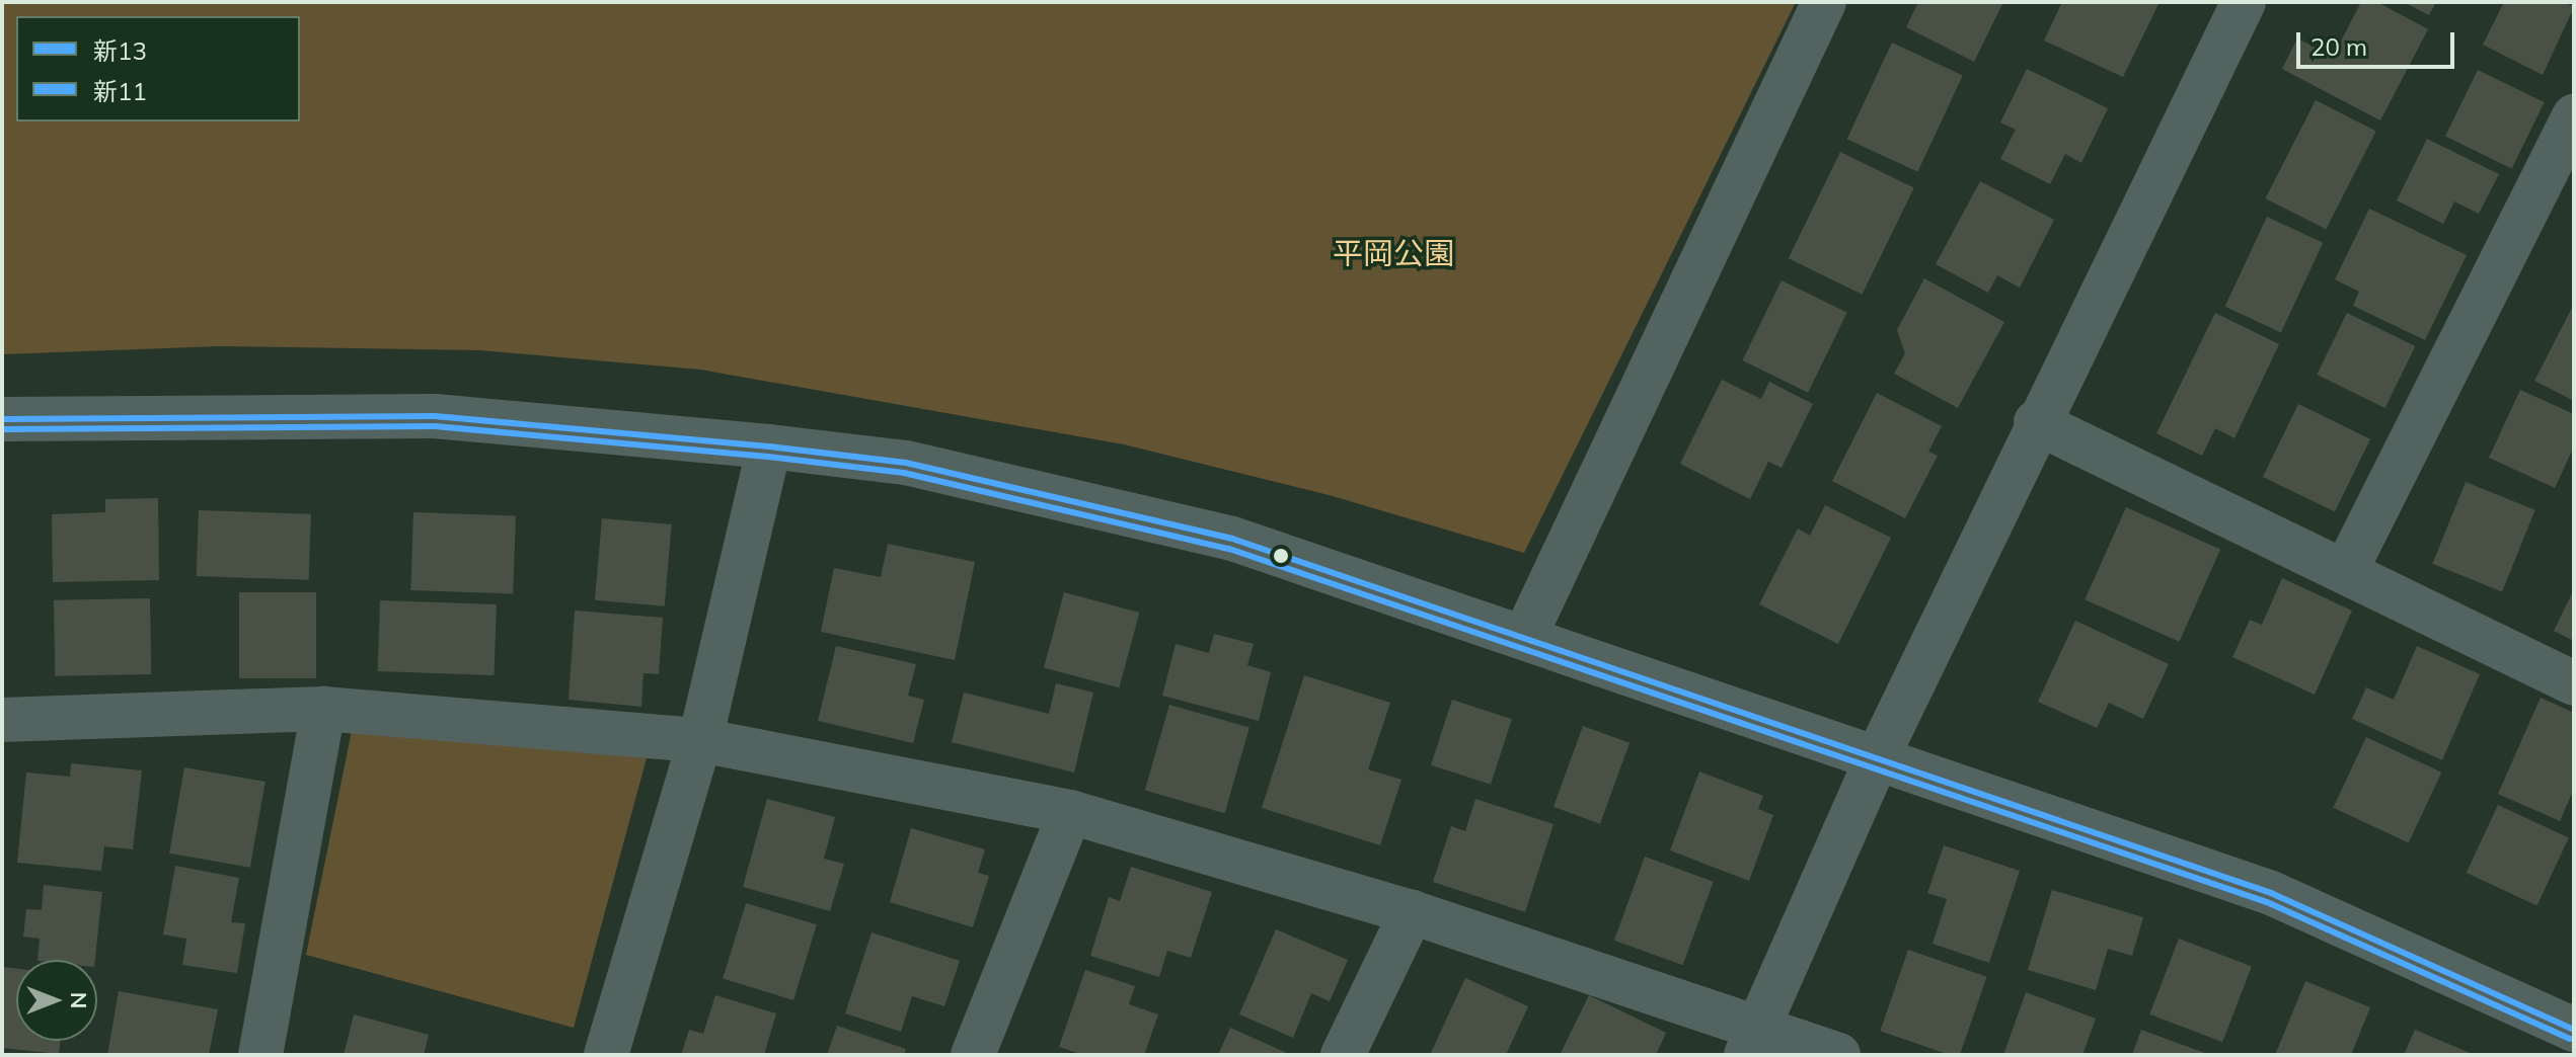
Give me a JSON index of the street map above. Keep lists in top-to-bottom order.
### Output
{
  "parks": ["平岡公園"],
  "lines": ["transit line 新13", "transit line 新11"],
  "legend": ["新13", "新11"],
  "scale_bar": "20 m",
  "north": "right"
}
